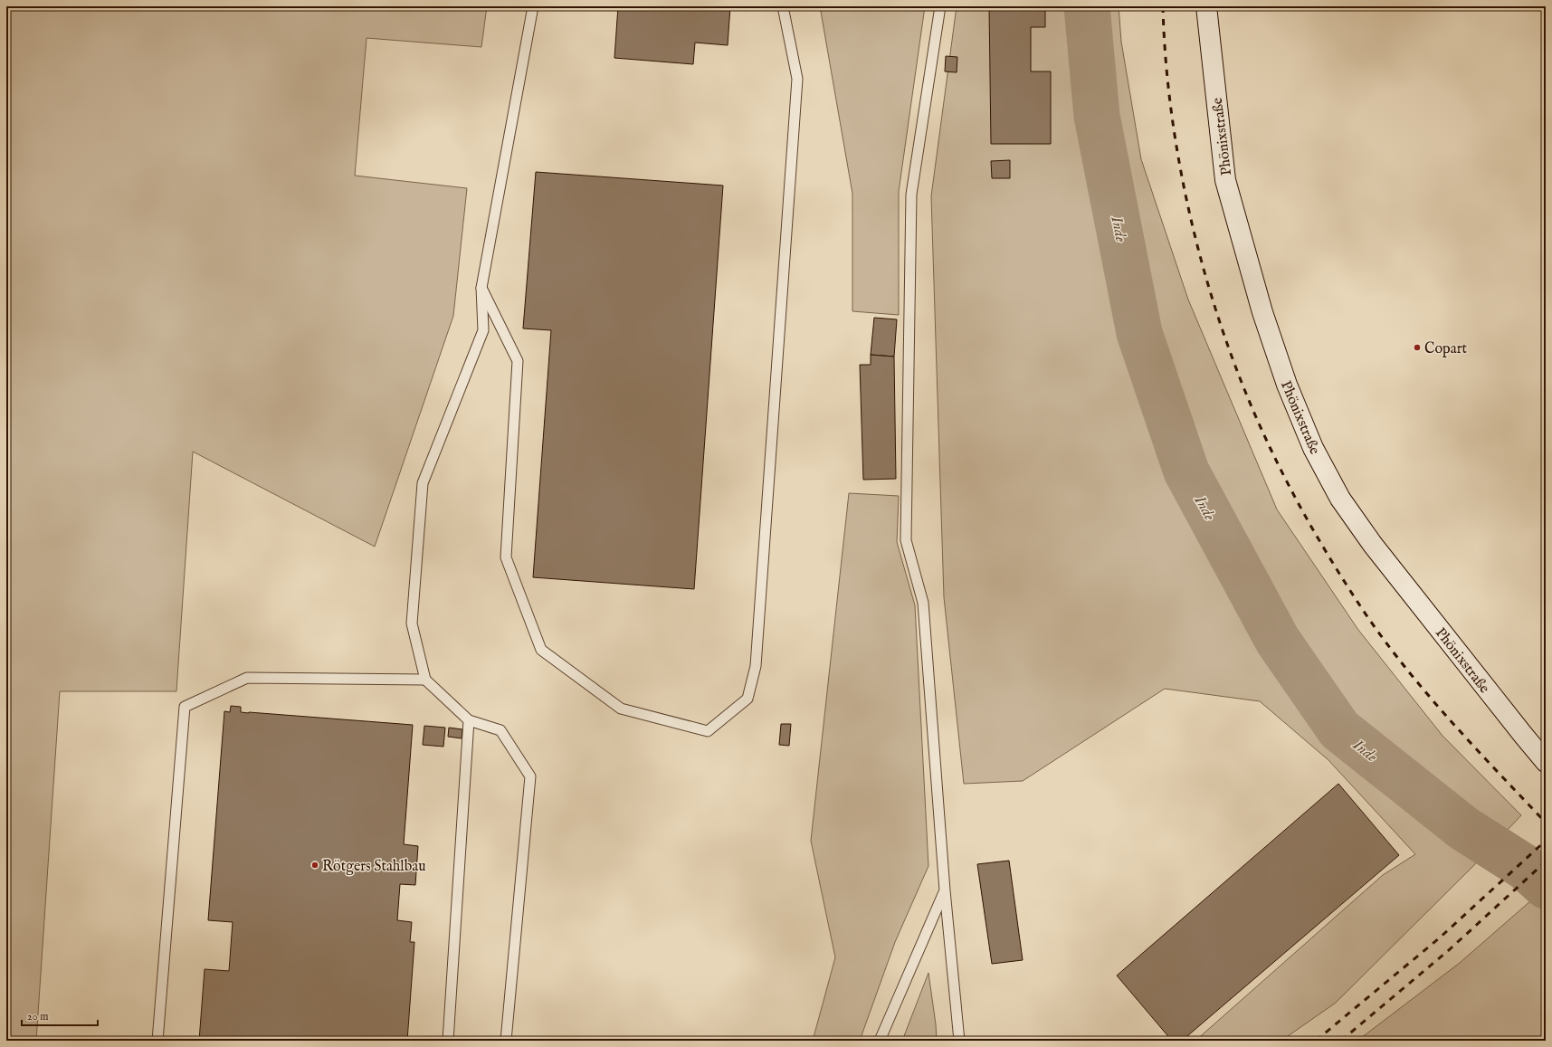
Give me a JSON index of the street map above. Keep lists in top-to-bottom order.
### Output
{
  "streets": {
    "main road": ["Phönixstraße"]
  },
  "water": ["Inde"],
  "places": ["Copart", "Rötgers Stahlbau"],
  "scale_bar": "20 m"
}
